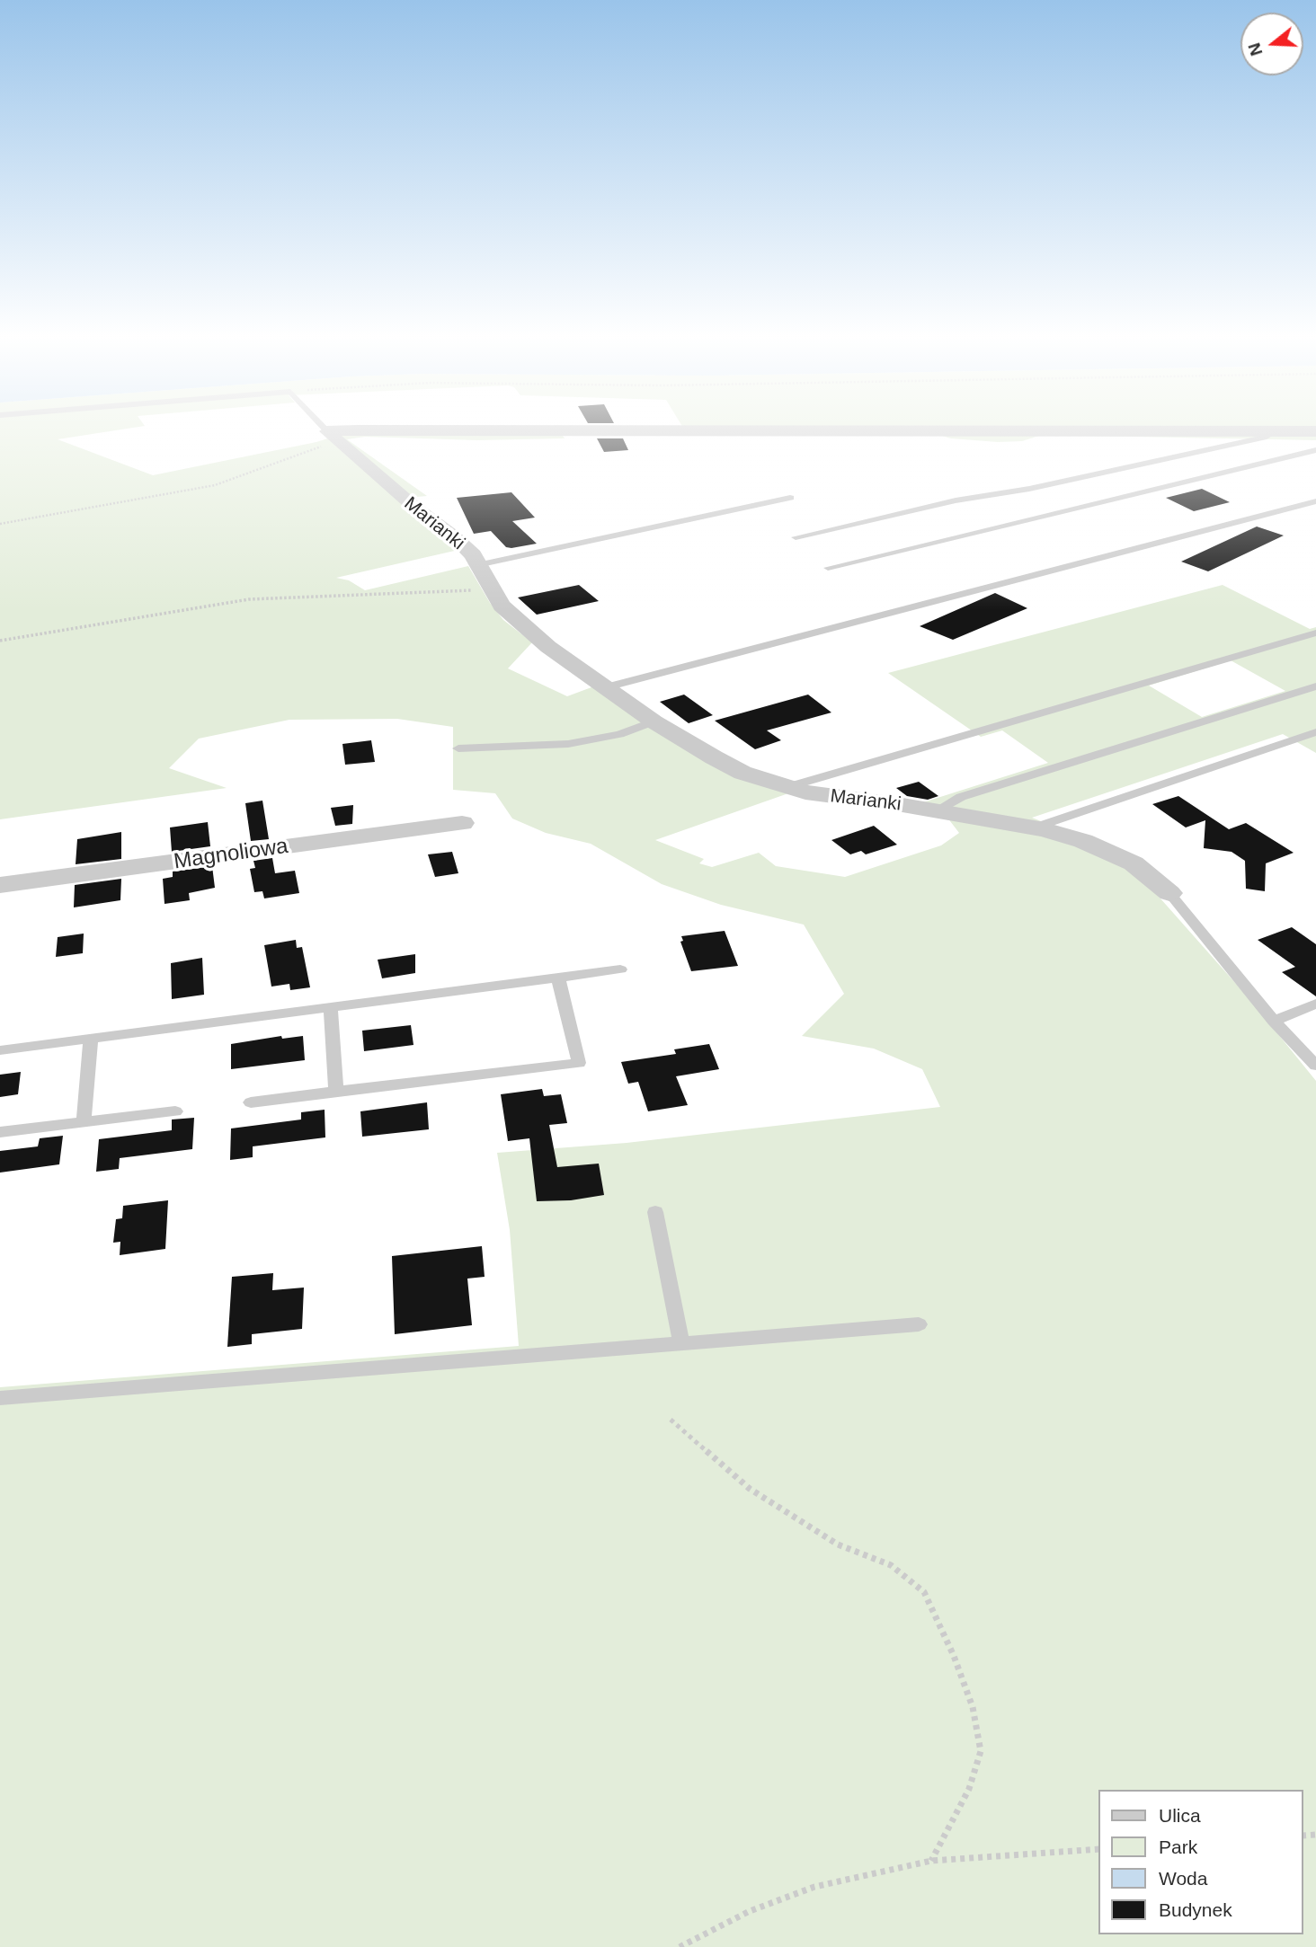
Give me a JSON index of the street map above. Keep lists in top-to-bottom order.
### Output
{
  "streets": {
    "street": ["Marianki", "Magnoliowa"]
  },
  "legend": [
    "Ulica",
    "Park",
    "Woda",
    "Budynek"
  ],
  "north": "left"
}
